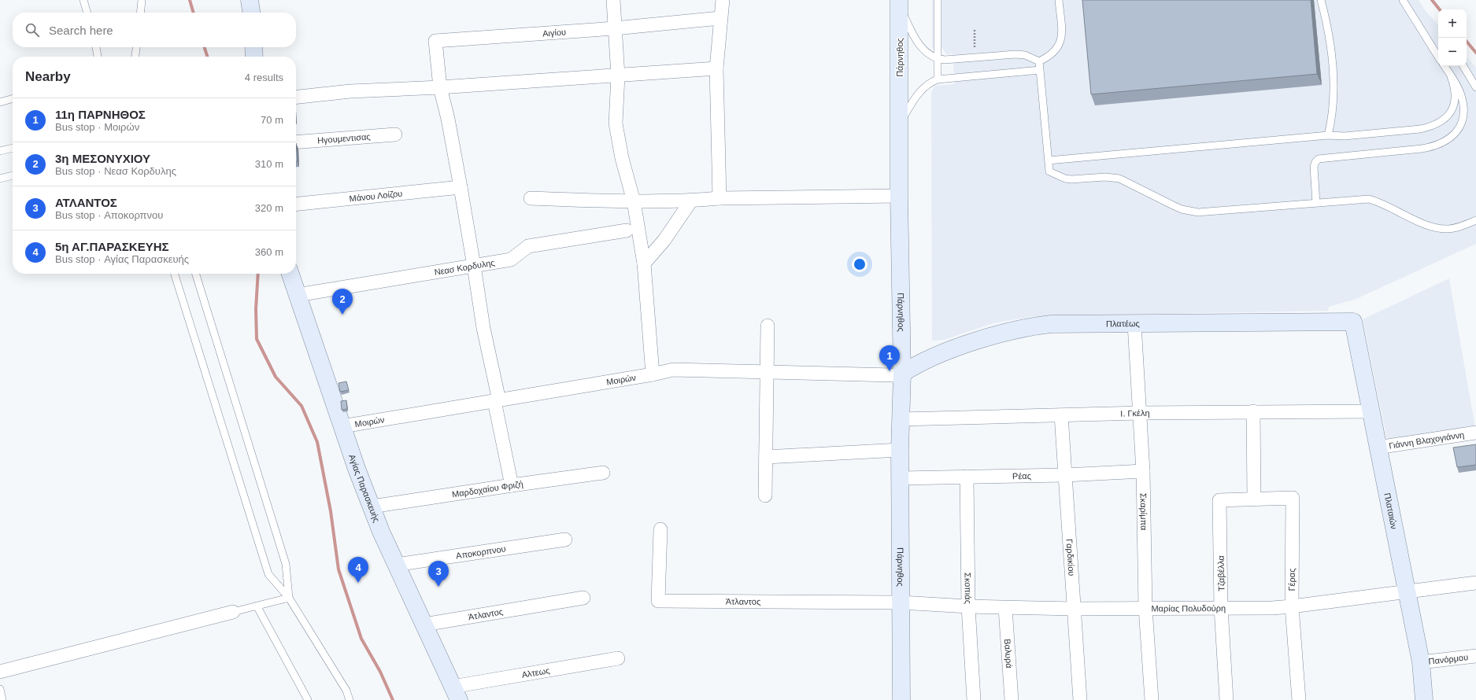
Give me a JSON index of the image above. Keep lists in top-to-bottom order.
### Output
{
  "streets": {
    "street": [
      "Αιγίου",
      "Πάρνηθος",
      "Ηγουμεντισας",
      "Μάνου Λοίζου",
      "Νεασ Κορδυλης",
      "Πλατέως",
      "Μοιρών",
      "Ι. Γκέλη",
      "Γιάννη Βλαχογιάννη",
      "Ρέας",
      "Αγίας Παρασκευής",
      "Μαρδοχαίου Φριζή",
      "Πλαταιών",
      "Σκαρίμπα",
      "Αποκορπνου",
      "Γαρδικίου",
      "Τζαβέλλα",
      "Γέρας",
      "Σκοπιάς",
      "Άτλαντος",
      "Μαρίας Πολυδούρη",
      "Βαλυρά",
      "Πανόρμου",
      "Αλτεως"
    ]
  },
  "crossings": [
    ["Πάρνηθος", "Πλατέως"],
    ["Πάρνηθος", "Μοιρών"],
    ["Πάρνηθος", "Ι. Γκέλη"],
    ["Πάρνηθος", "Ρέας"],
    ["Πάρνηθος", "Άτλαντος"],
    ["Πάρνηθος", "Μαρίας Πολυδούρη"],
    ["Νεασ Κορδυλης", "Αγίας Παρασκευής"],
    ["Πλατέως", "Μοιρών"],
    ["Πλατέως", "Πλαταιών"],
    ["Πλατέως", "Σκαρίμπα"],
    ["Μοιρών", "Αγίας Παρασκευής"],
    ["Ι. Γκέλη", "Πλαταιών"],
    ["Ι. Γκέλη", "Σκαρίμπα"],
    ["Ι. Γκέλη", "Γαρδικίου"],
    ["Γιάννη Βλαχογιάννη", "Πλαταιών"],
    ["Ρέας", "Σκαρίμπα"],
    ["Ρέας", "Γαρδικίου"],
    ["Ρέας", "Σκοπιάς"],
    ["Αγίας Παρασκευής", "Μαρδοχαίου Φριζή"],
    ["Αγίας Παρασκευής", "Αποκορπνου"],
    ["Αγίας Παρασκευής", "Άτλαντος"],
    ["Αγίας Παρασκευής", "Αλτεως"],
    ["Πλαταιών", "Μαρίας Πολυδούρη"],
    ["Πλαταιών", "Πανόρμου"],
    ["Σκαρίμπα", "Μαρίας Πολυδούρη"],
    ["Γαρδικίου", "Μαρίας Πολυδούρη"],
    ["Τζαβέλλα", "Γέρας"],
    ["Τζαβέλλα", "Μαρίας Πολυδούρη"],
    ["Γέρας", "Μαρίας Πολυδούρη"],
    ["Σκοπιάς", "Μαρίας Πολυδούρη"],
    ["Άτλαντος", "Μαρίας Πολυδούρη"],
    ["Μαρίας Πολυδούρη", "Βαλυρά"]
  ],
  "page": {
    "map_buttons": ["+", "−"],
    "search": "Search here",
    "heading": ["Nearby", "4 results"],
    "list": [
      {
        "mark": "1",
        "name": "11η ΠΑΡΝΗΘΟΣ",
        "note": "Bus stop · Μοιρών",
        "value": "70 m"
      },
      {
        "mark": "2",
        "name": "3η ΜΕΣΟΝΥΧΙΟΥ",
        "note": "Bus stop · Νεασ Κορδυλης",
        "value": "310 m"
      },
      {
        "mark": "3",
        "name": "ΑΤΛΑΝΤΟΣ",
        "note": "Bus stop · Αποκορπνου",
        "value": "320 m"
      },
      {
        "mark": "4",
        "name": "5η ΑΓ.ΠΑΡΑΣΚΕΥΗΣ",
        "note": "Bus stop · Αγίας Παρασκευής",
        "value": "360 m"
      }
    ],
    "pins": [
      "2",
      "1",
      "4",
      "3"
    ]
  }
}
